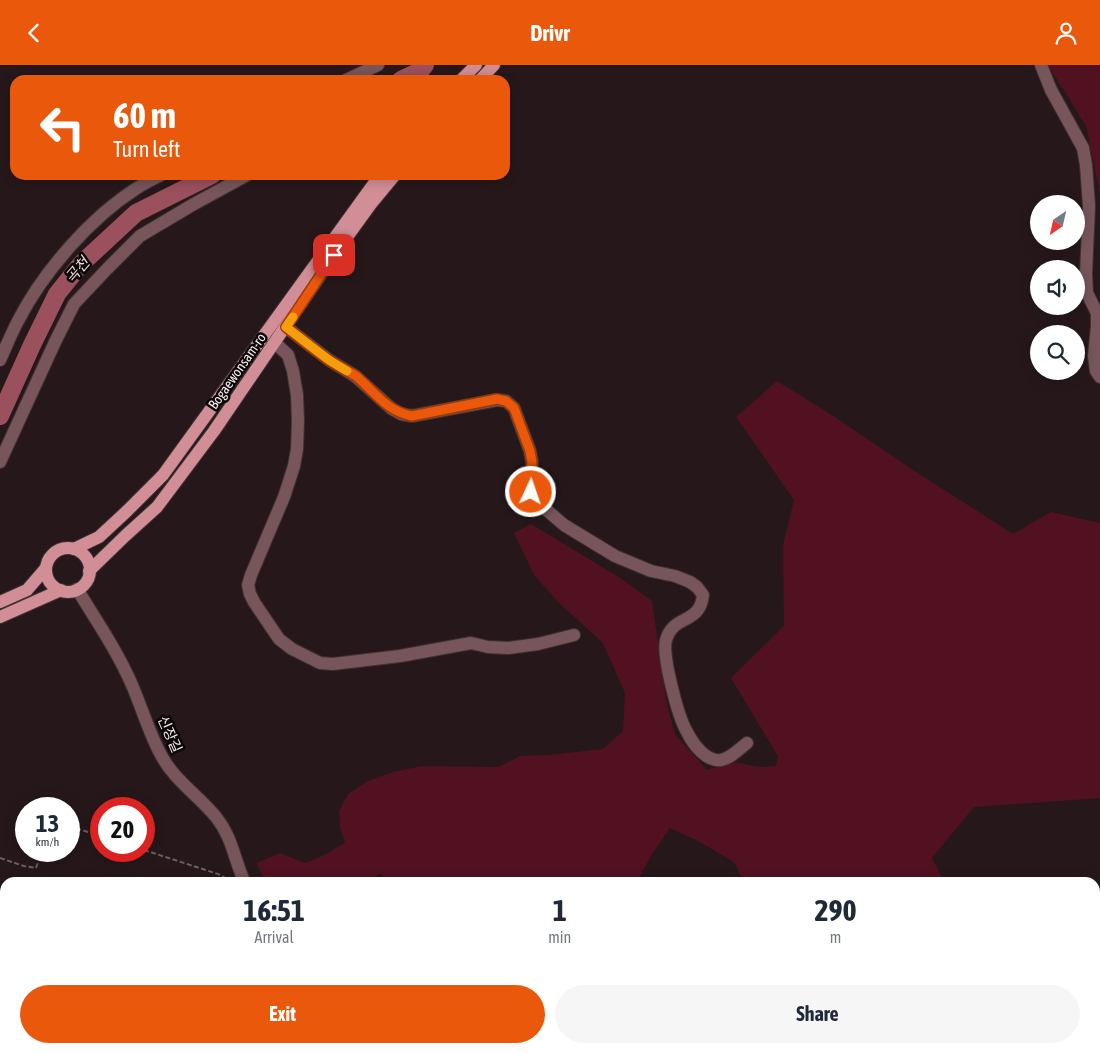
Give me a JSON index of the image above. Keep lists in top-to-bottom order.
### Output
{
  "streets": {
    "main road": ["Bogaewonsam-ro"],
    "street": ["신장길"]
  },
  "crossings": [
    ["Bogaewonsam-ro", "신장길"]
  ],
  "water": ["곡천"],
  "north": "bottom left",
  "page": {
    "header": "Drivr",
    "turn": ["60 m", "Turn left"],
    "speed": "13 km/h",
    "limit": "20",
    "eta": [
      "16:51",
      "Arrival",
      "1",
      "min",
      "290",
      "m"
    ],
    "buttons": ["Exit", "Share"]
  }
}
